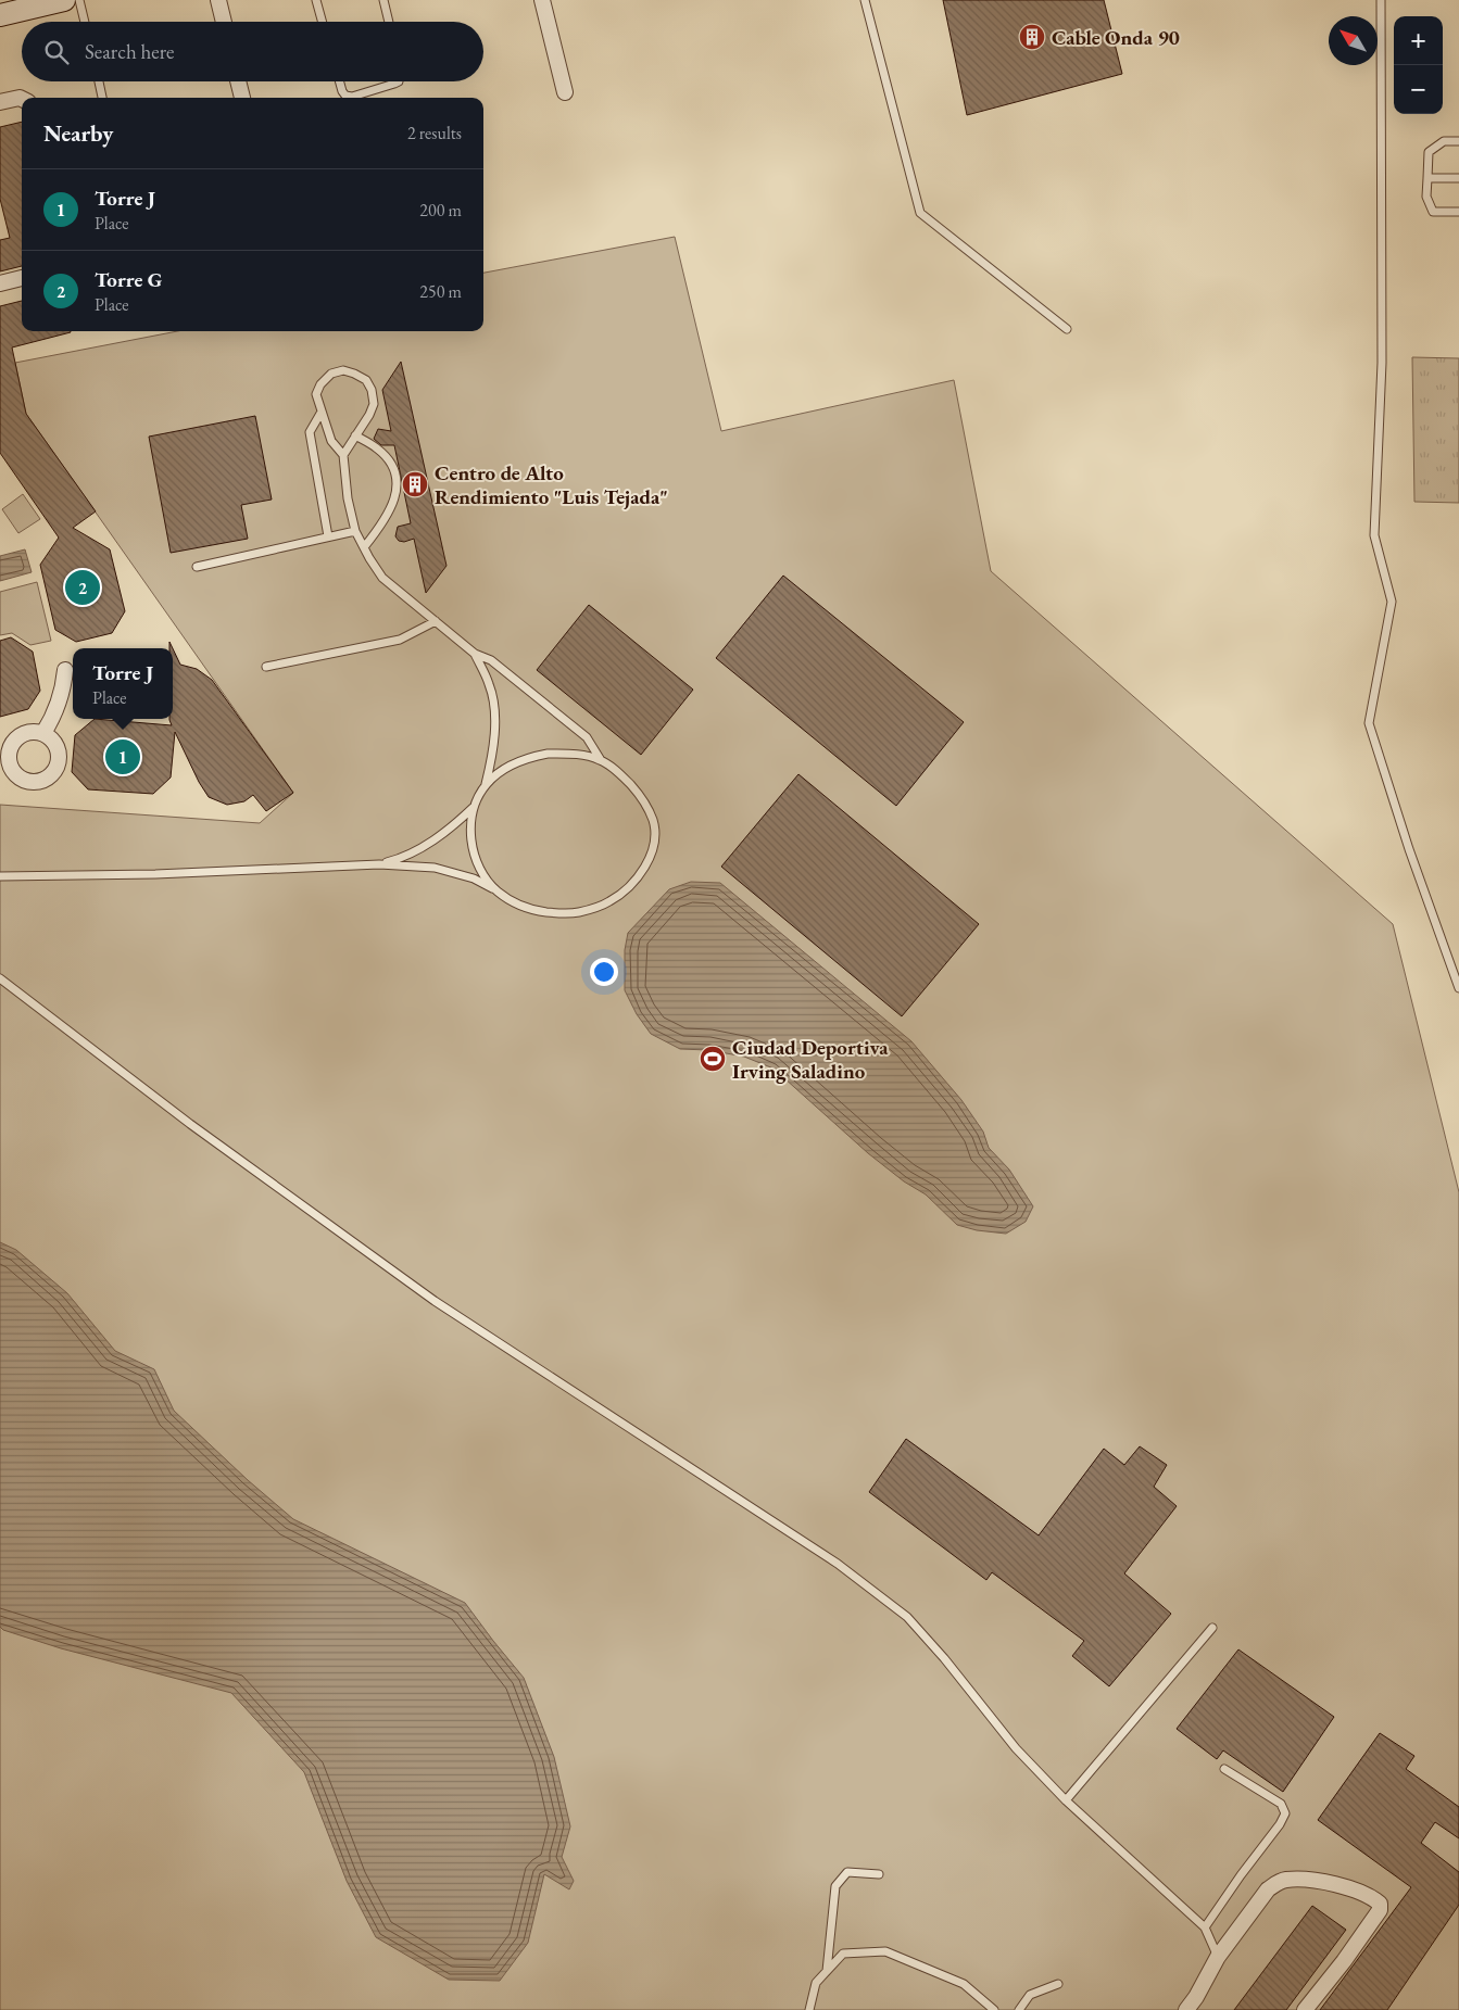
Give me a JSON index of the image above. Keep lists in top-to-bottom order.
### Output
{
  "places": {
    "building": ["Cable Onda 90", "Centro de Alto Rendimiento \"Luis Tejada\""],
    "sports": ["Ciudad Deportiva Irving Saladino"]
  },
  "north": "top left",
  "page": {
    "map_buttons": ["+", "−"],
    "search": "Search here",
    "heading": ["Nearby", "2 results"],
    "list": [
      {
        "mark": "1",
        "name": "Torre J",
        "note": "Place",
        "value": "200 m"
      },
      {
        "mark": "2",
        "name": "Torre G",
        "note": "Place",
        "value": "250 m"
      }
    ],
    "pins": ["2", "1"],
    "popup": ["Torre J", "Place"]
  }
}
